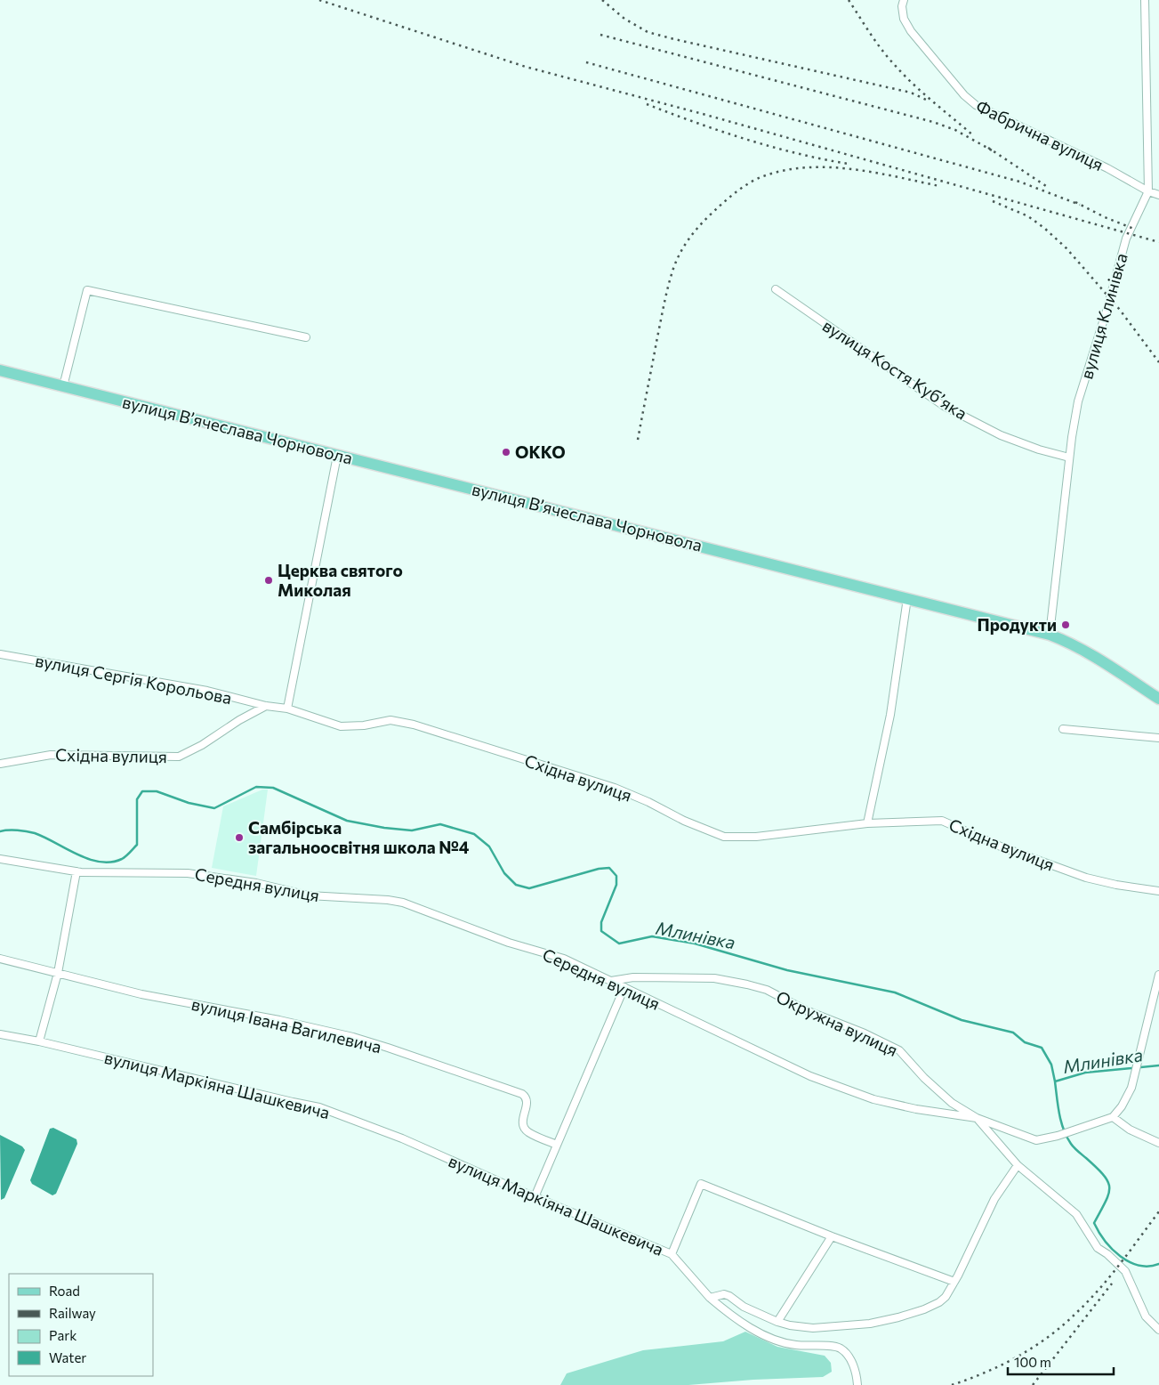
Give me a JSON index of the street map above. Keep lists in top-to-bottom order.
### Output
{
  "streets": {
    "main road": ["вулиця Вʼячеслава Чорновола"],
    "street": [
      "Фабрична вулиця",
      "вулиця Клинівка",
      "вулиця Костя Кубʼяка",
      "вулиця Сергія Корольова",
      "Східна вулиця",
      "Середня вулиця",
      "Окружна вулиця",
      "вулиця Івана Вагилевича",
      "вулиця Маркіяна Шашкевича"
    ]
  },
  "crossings": [
    ["Фабрична вулиця", "вулиця Клинівка"],
    ["вулиця Клинівка", "вулиця Костя Кубʼяка"],
    ["вулиця Клинівка", "вулиця Вʼячеслава Чорновола"],
    ["вулиця Сергія Корольова", "Східна вулиця"],
    ["Середня вулиця", "Окружна вулиця"]
  ],
  "water": ["Млинівка"],
  "places": [
    "OKKO",
    "Церква святого Миколая",
    "Продукти",
    "Самбірська загальноосвітня школа №4"
  ],
  "legend": [
    "Road",
    "Railway",
    "Park",
    "Water"
  ],
  "scale_bar": "100 m"
}
